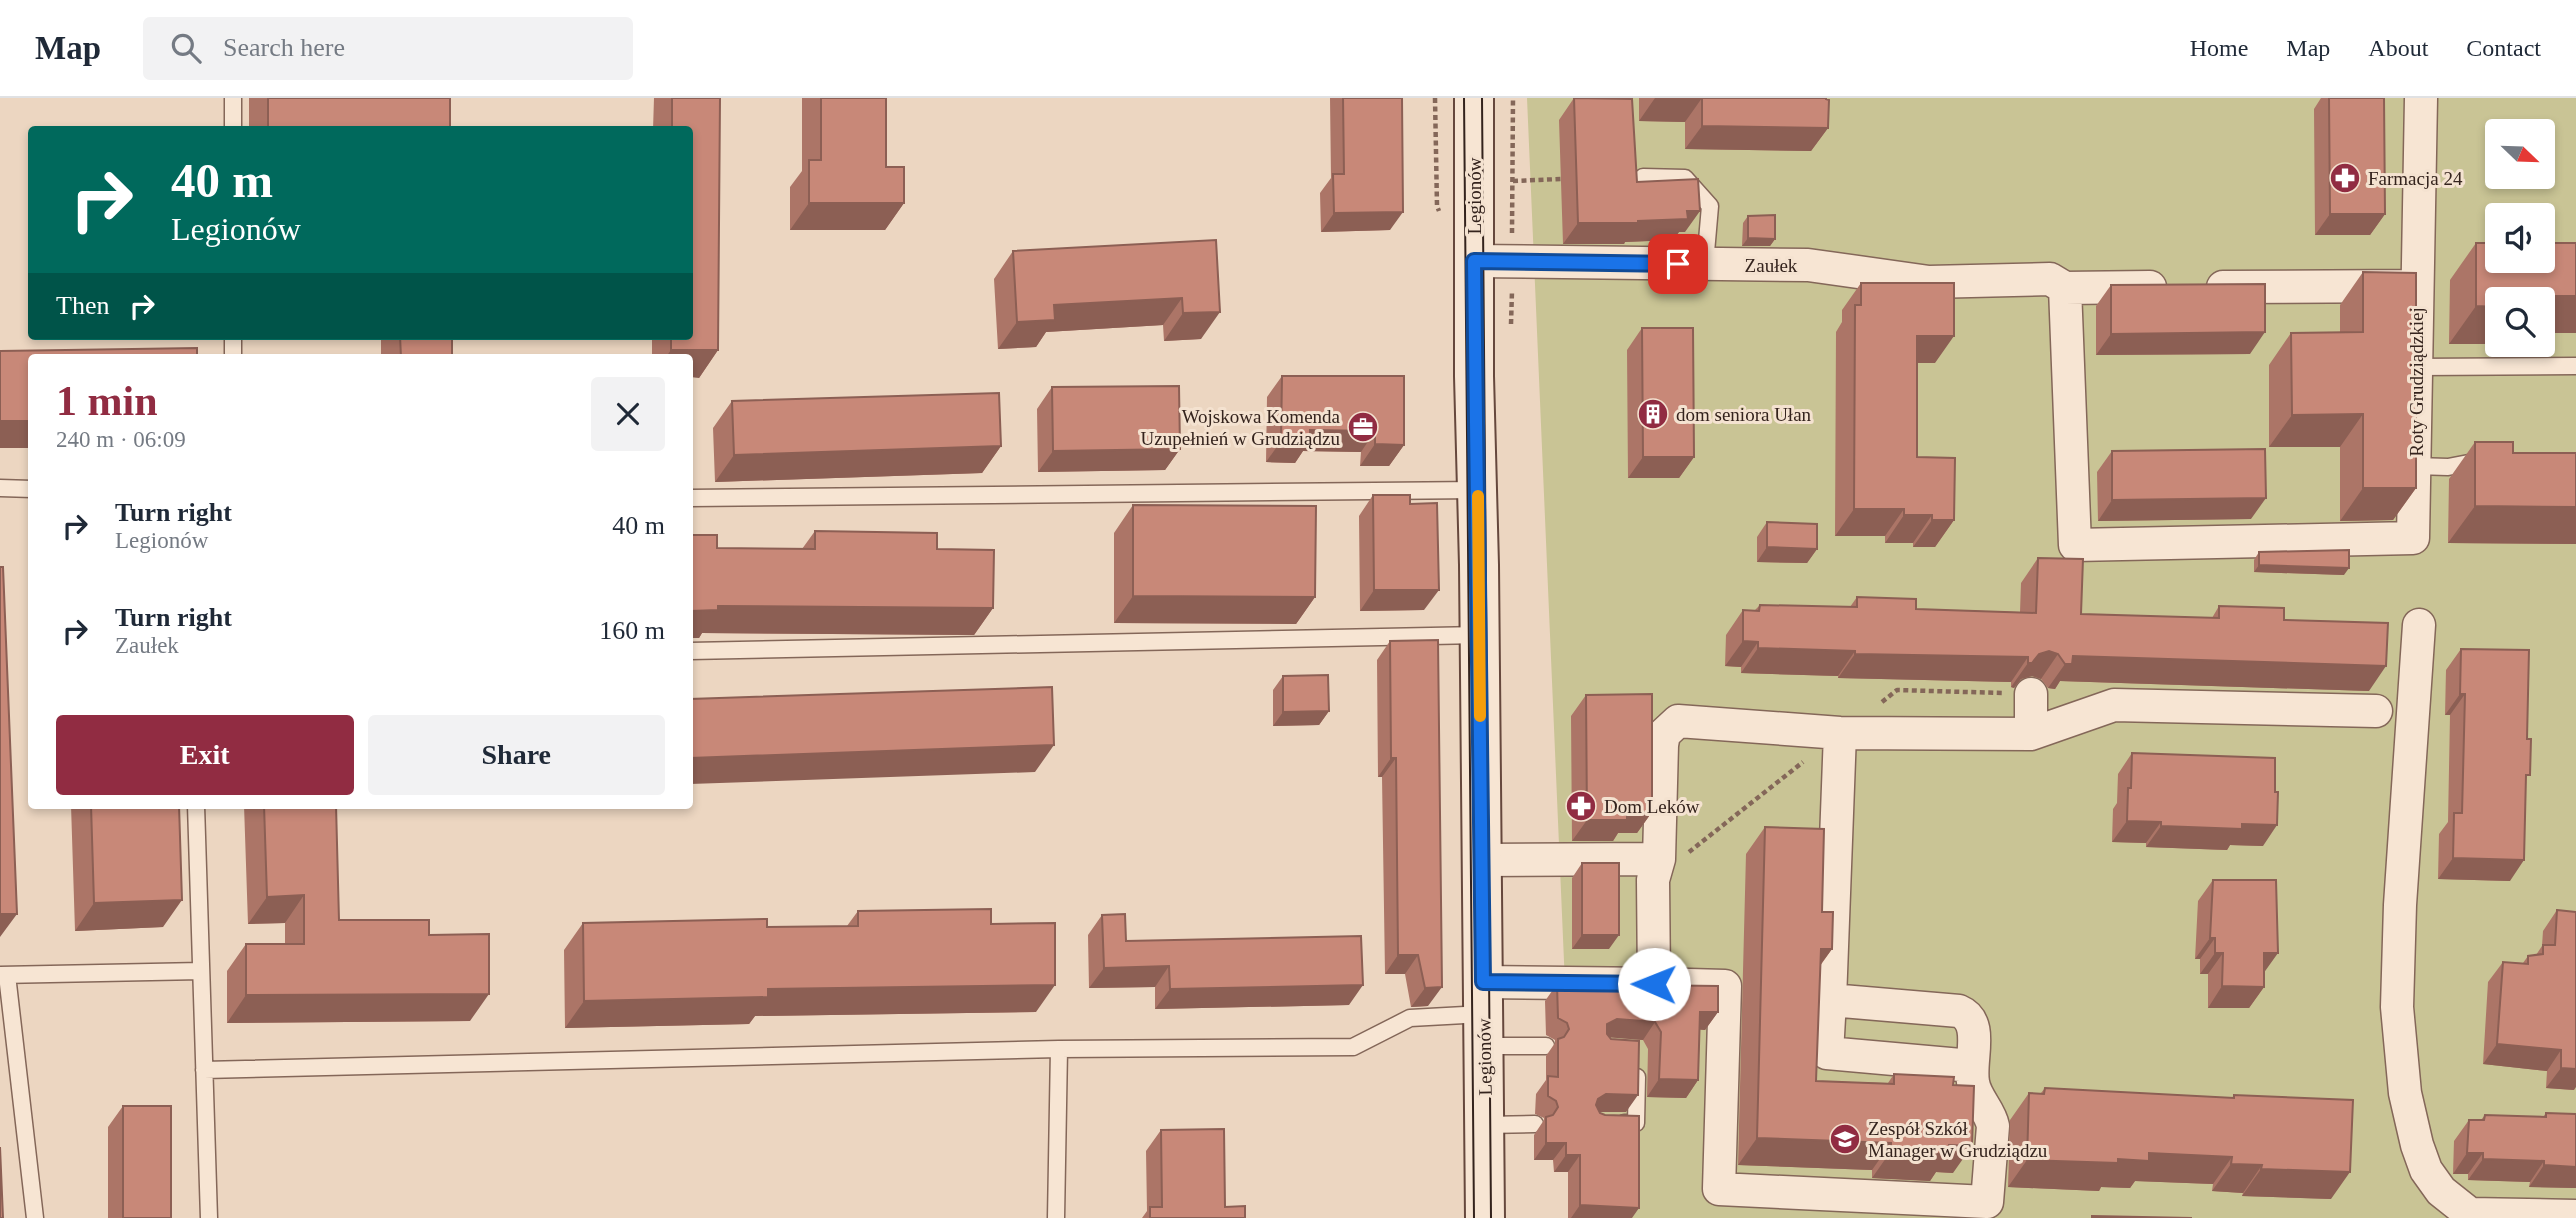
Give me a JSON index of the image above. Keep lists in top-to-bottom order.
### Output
{
  "streets": {
    "street": ["Legionów", "Zaułek", "Roty Grudziądzkiej"]
  },
  "crossings": [
    ["Legionów", "Zaułek"],
    ["Zaułek", "Roty Grudziądzkiej"]
  ],
  "places": {
    "pharmacy": ["Farmacja 24", "Dom Leków"],
    "building": ["dom seniora Ułan"],
    "office": ["Wojskowa Komenda Uzupełnień w Grudziądzu"],
    "school or university": ["Zespół Szkół Manager w Grudziądzu"]
  },
  "north": "bottom right",
  "page": {
    "header": "Map",
    "search": "Search here",
    "nav": [
      "Home",
      "Map",
      "About",
      "Contact"
    ],
    "turn": ["40 m", "Legionów"],
    "then": "Then",
    "heading": ["1 min", "240 m · 06:09"],
    "list": [
      {
        "name": "Turn right",
        "note": "Legionów",
        "value": "40 m"
      },
      {
        "name": "Turn right",
        "note": "Zaułek",
        "value": "160 m"
      }
    ],
    "buttons": ["Exit", "Share"]
  }
}
